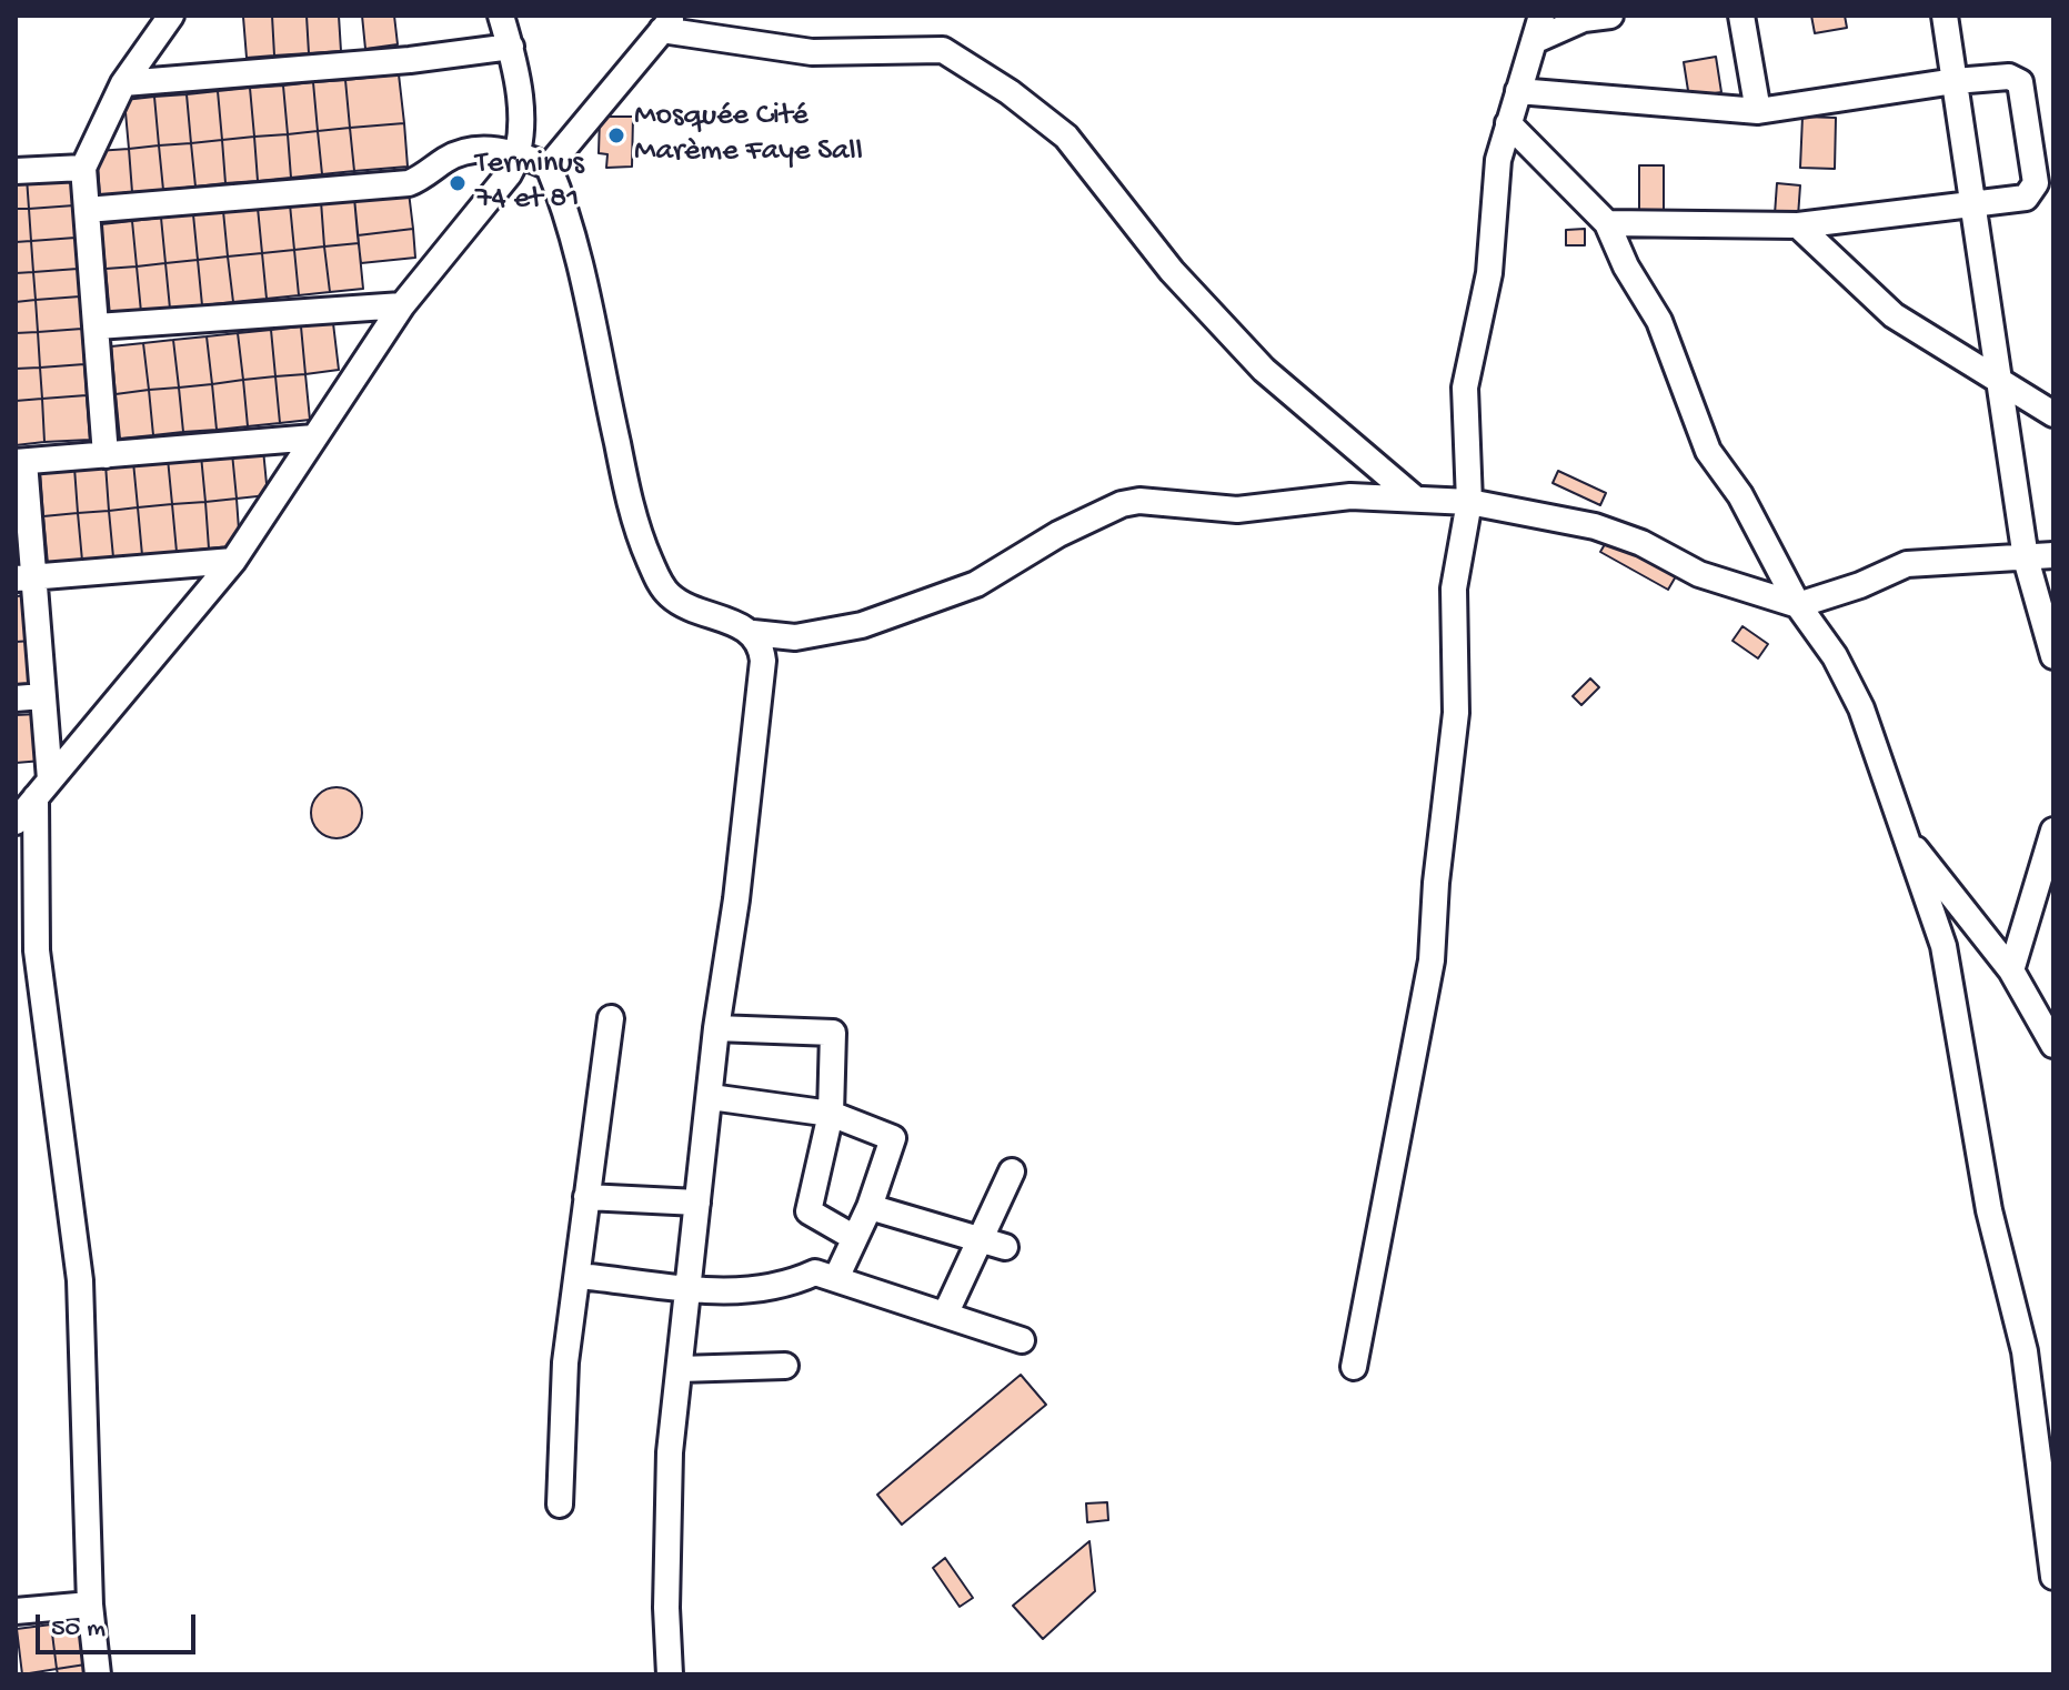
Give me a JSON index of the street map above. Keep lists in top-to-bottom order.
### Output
{
  "places": ["Mosquée Cité Marème Faye Sall", "Terminus 74 et 81"],
  "scale_bar": "50 m"
}
